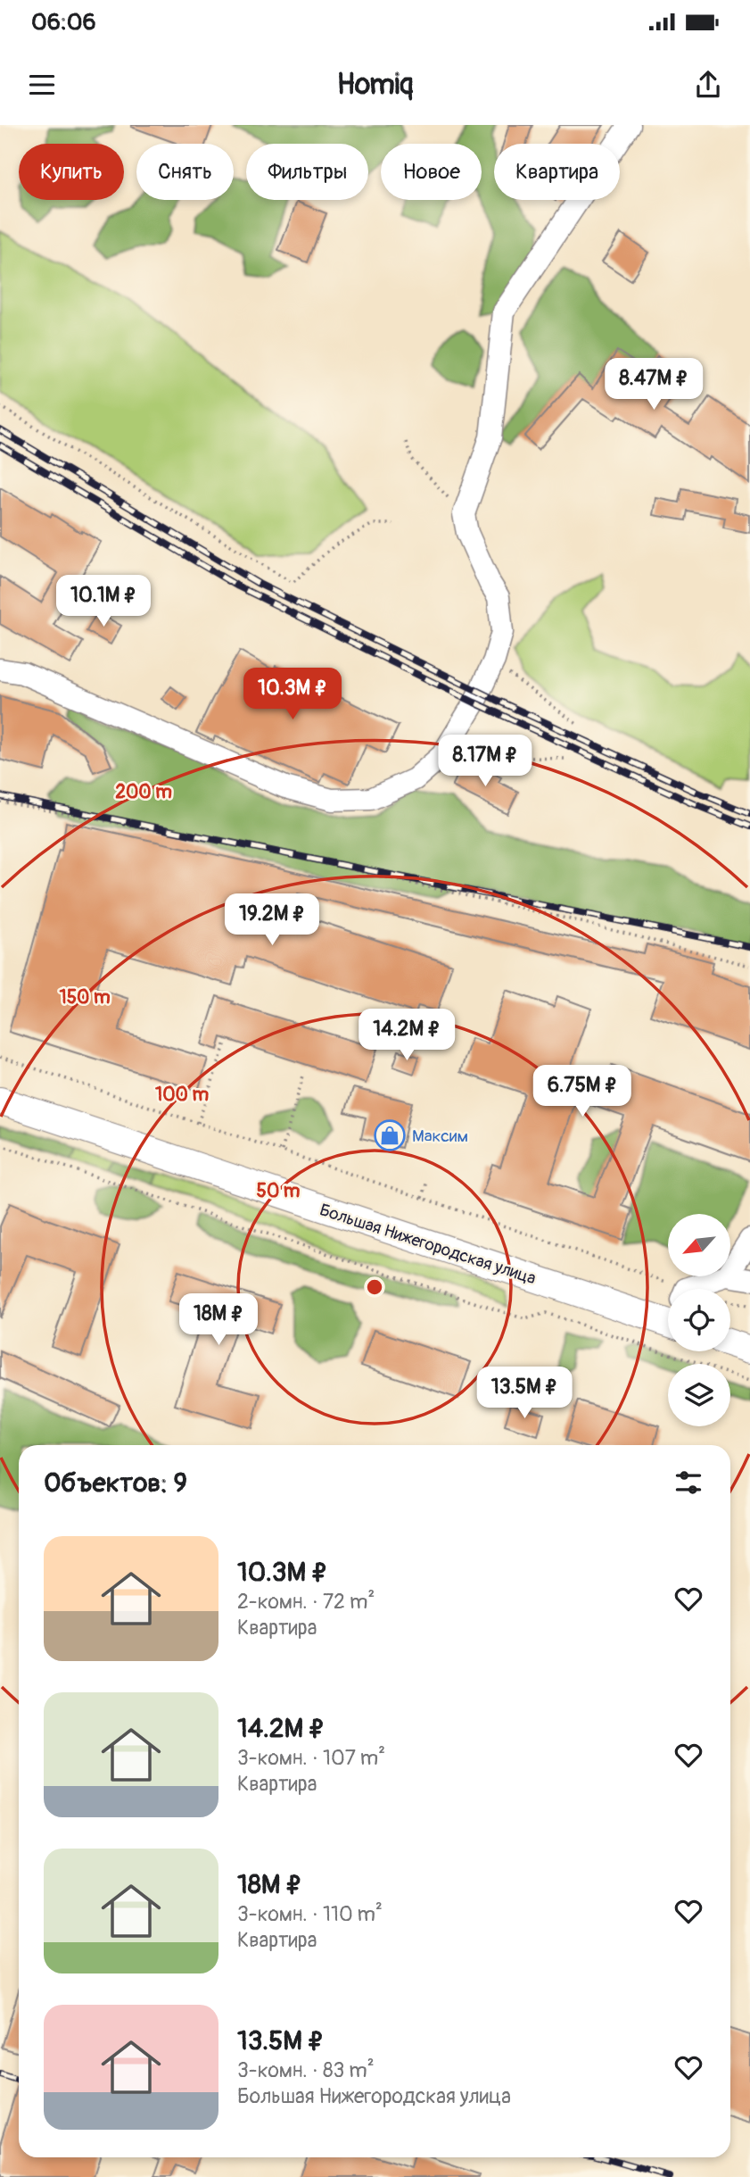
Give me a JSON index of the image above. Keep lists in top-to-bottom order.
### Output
{
  "streets": {
    "main road": ["Большая Нижегородская улица"]
  },
  "places": {
    "shop": ["Максим"]
  },
  "north": "bottom left",
  "page": {
    "status": "06:06",
    "header": "Homiq",
    "chip": [
      "Купить",
      "Снять",
      "Фильтры",
      "Новое",
      "Квартира"
    ],
    "price": [
      "8.47M ₽",
      "10.1M ₽",
      "10.3M ₽",
      "8.17M ₽",
      "19.2M ₽",
      "14.2M ₽",
      "6.75M ₽",
      "18M ₽",
      "13.5M ₽"
    ],
    "heading": "Объектов: 9",
    "list": [
      {
        "name": "10.3M ₽",
        "note": "2-комн. · 72 m² · Квартира"
      },
      {
        "name": "14.2M ₽",
        "note": "3-комн. · 107 m² · Квартира"
      },
      {
        "name": "18M ₽",
        "note": "3-комн. · 110 m² · Квартира"
      },
      {
        "name": "13.5M ₽",
        "note": "3-комн. · 83 m² · Большая Нижегородская улица"
      }
    ]
  },
  "rings": [
    "200 m",
    "150 m",
    "100 m",
    "50 m"
  ]
}
